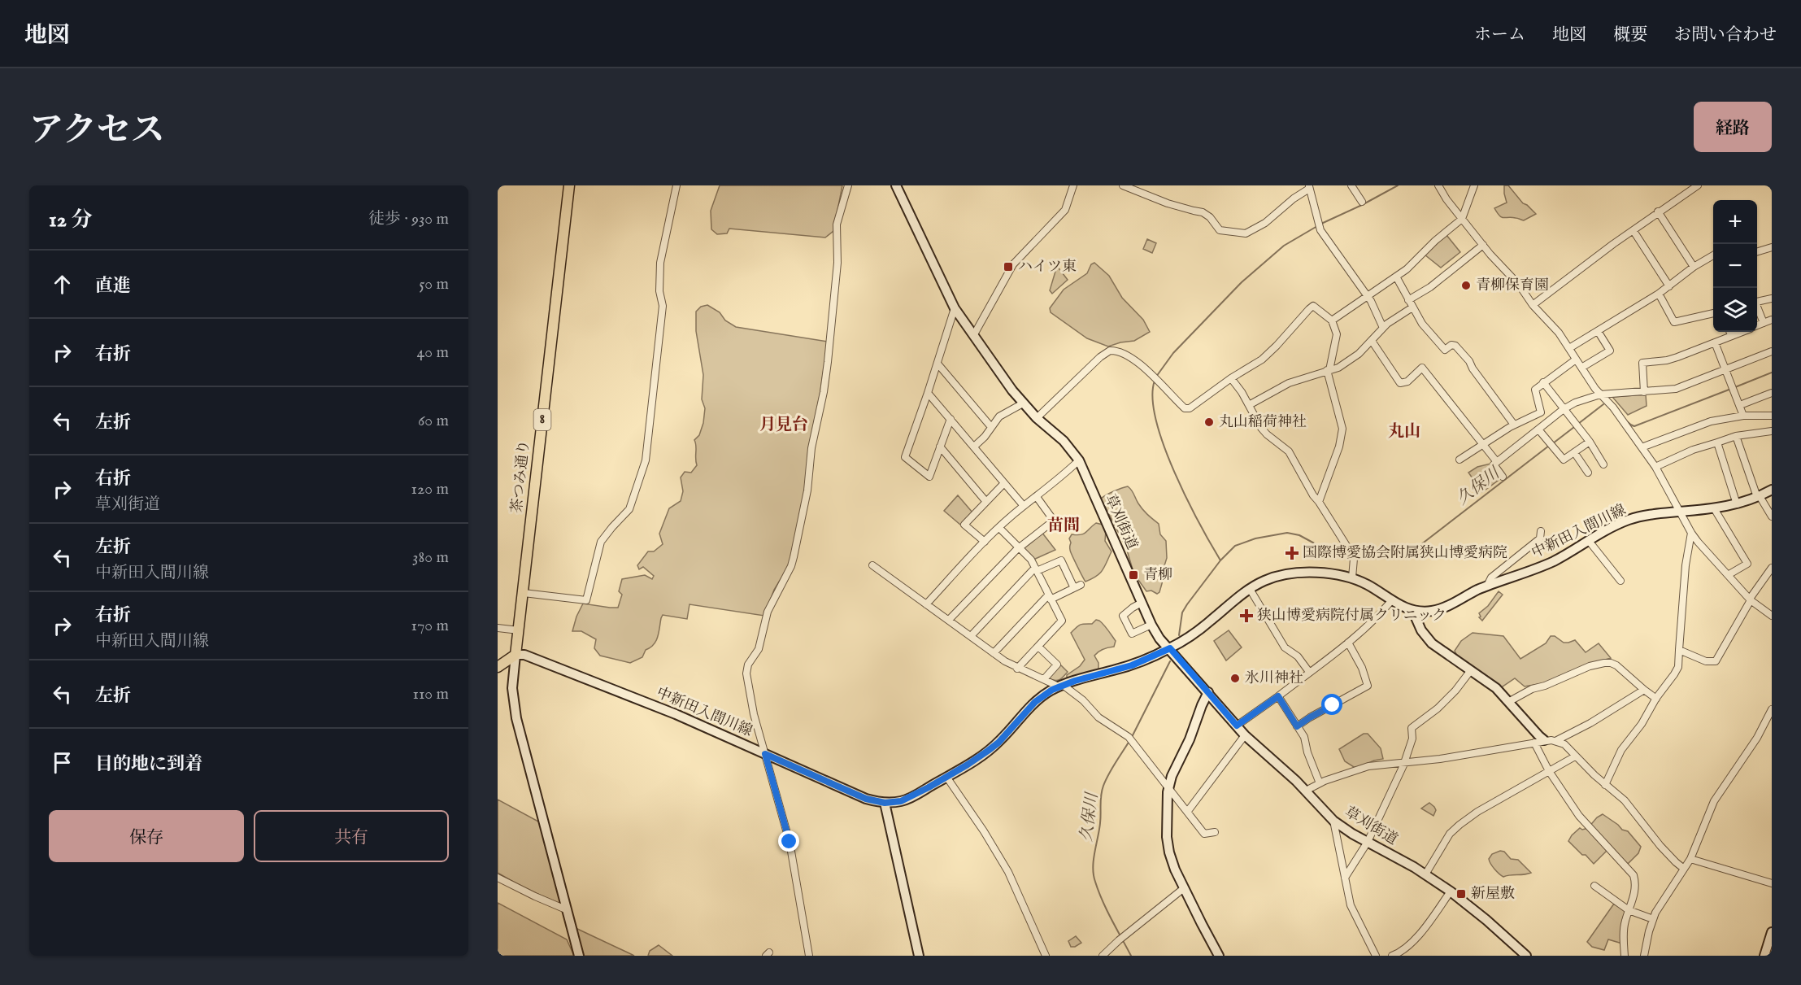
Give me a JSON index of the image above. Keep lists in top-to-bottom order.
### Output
{
  "streets": {
    "main road": ["8", "茶つみ通り"],
    "street": ["草刈街道", "中新田入間川線"]
  },
  "crossings": [
    ["茶つみ通り", "中新田入間川線"],
    ["草刈街道", "中新田入間川線"]
  ],
  "districts": ["月見台", "丸山", "苗間"],
  "water": ["久保川"],
  "places": {
    "transit": ["ハイツ東", "青柳", "新屋敷"],
    "other": ["青柳保育園", "丸山稲荷神社", "氷川神社"],
    "health": ["国際博愛協会附属狭山博愛病院", "狭山博愛病院付属クリニック"]
  },
  "page": {
    "header": "地図",
    "nav": [
      "ホーム",
      "地図",
      "概要",
      "お問い合わせ"
    ],
    "title": "アクセス",
    "buttons": [
      "経路",
      ["保存", "共有"]
    ],
    "heading": ["12 分", "徒歩 · 930 m"],
    "map_buttons": ["+", "−"],
    "list": [
      ["直進", "50 m"],
      ["右折", "40 m"],
      ["左折", "60 m"],
      ["右折", "草刈街道", "120 m"],
      ["左折", "中新田入間川線", "380 m"],
      ["右折", "中新田入間川線", "170 m"],
      ["左折", "110 m"],
      "目的地に到着"
    ]
  }
}
